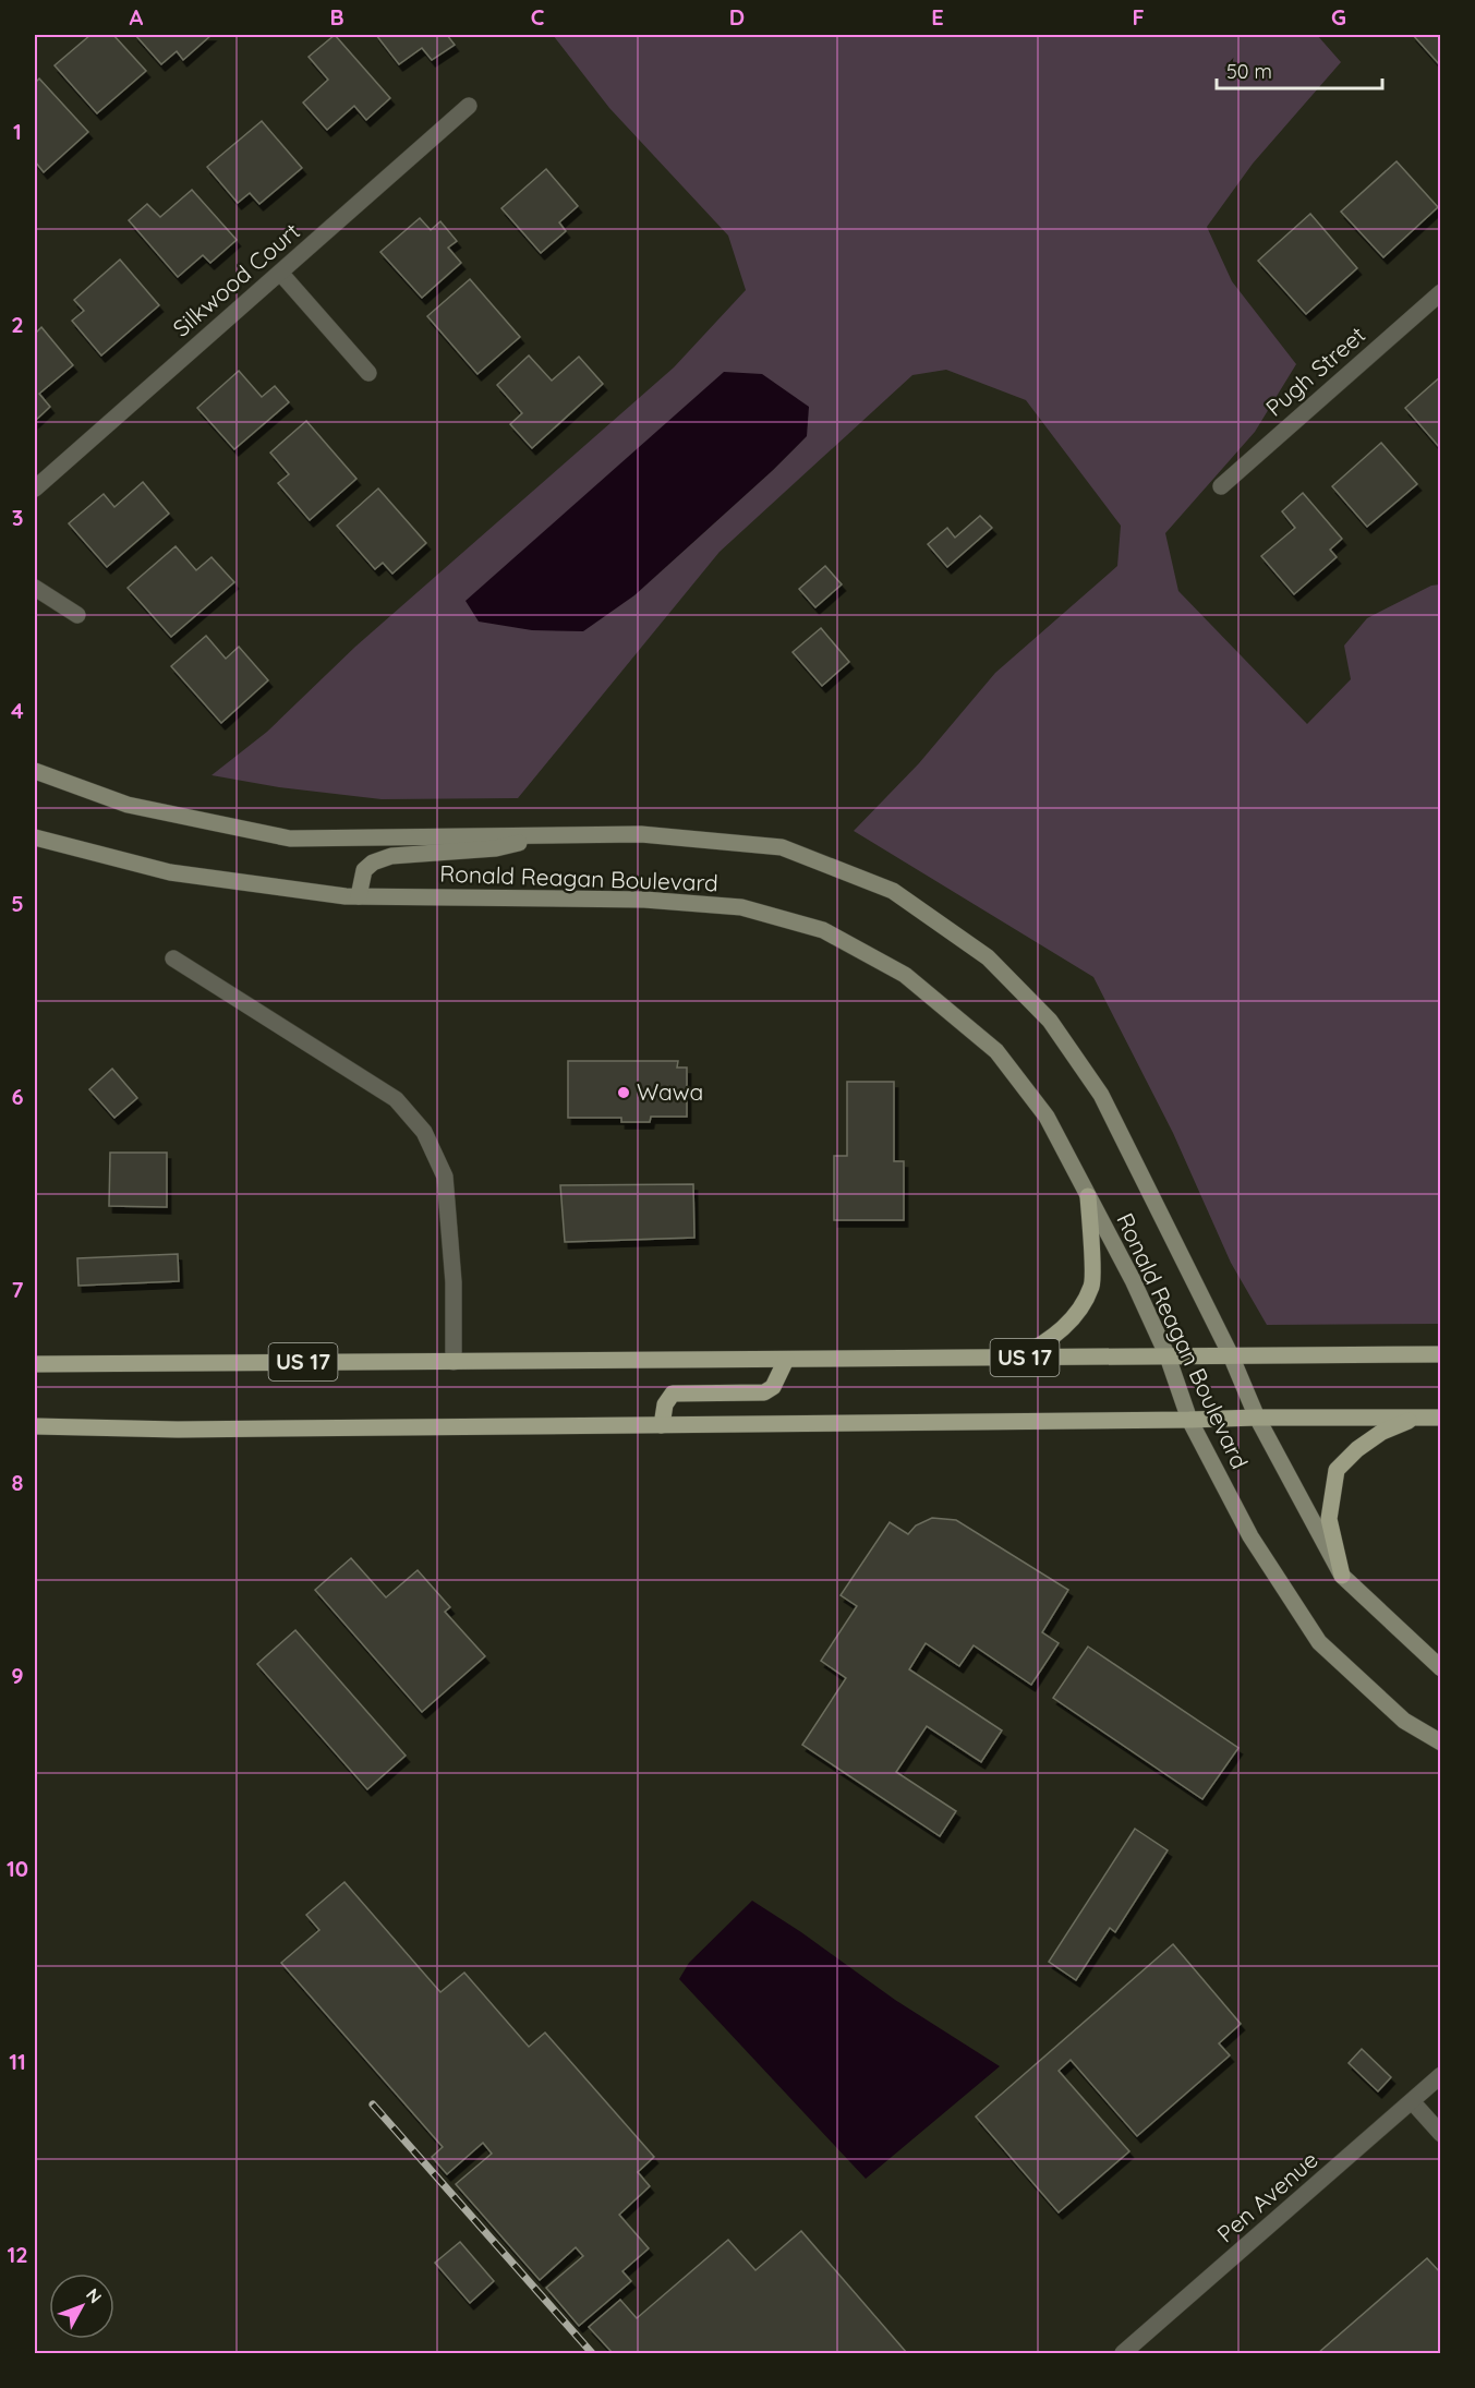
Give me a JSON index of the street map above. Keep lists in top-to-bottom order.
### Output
{
  "streets": {
    "main road": ["Ronald Reagan Boulevard", "US 17"],
    "street": ["Silkwood Court", "Pugh Street", "Pen Avenue"]
  },
  "crossings": [
    ["Ronald Reagan Boulevard", "US 17"]
  ],
  "places": ["Wawa"],
  "scale_bar": "50 m",
  "north": "top right",
  "grid": {
    "columns": [
      "A",
      "B",
      "C",
      "D",
      "E",
      "F",
      "G"
    ],
    "rows": [
      "1",
      "2",
      "3",
      "4",
      "5",
      "6",
      "7",
      "8",
      "9",
      "10",
      "11",
      "12"
    ]
  }
}
